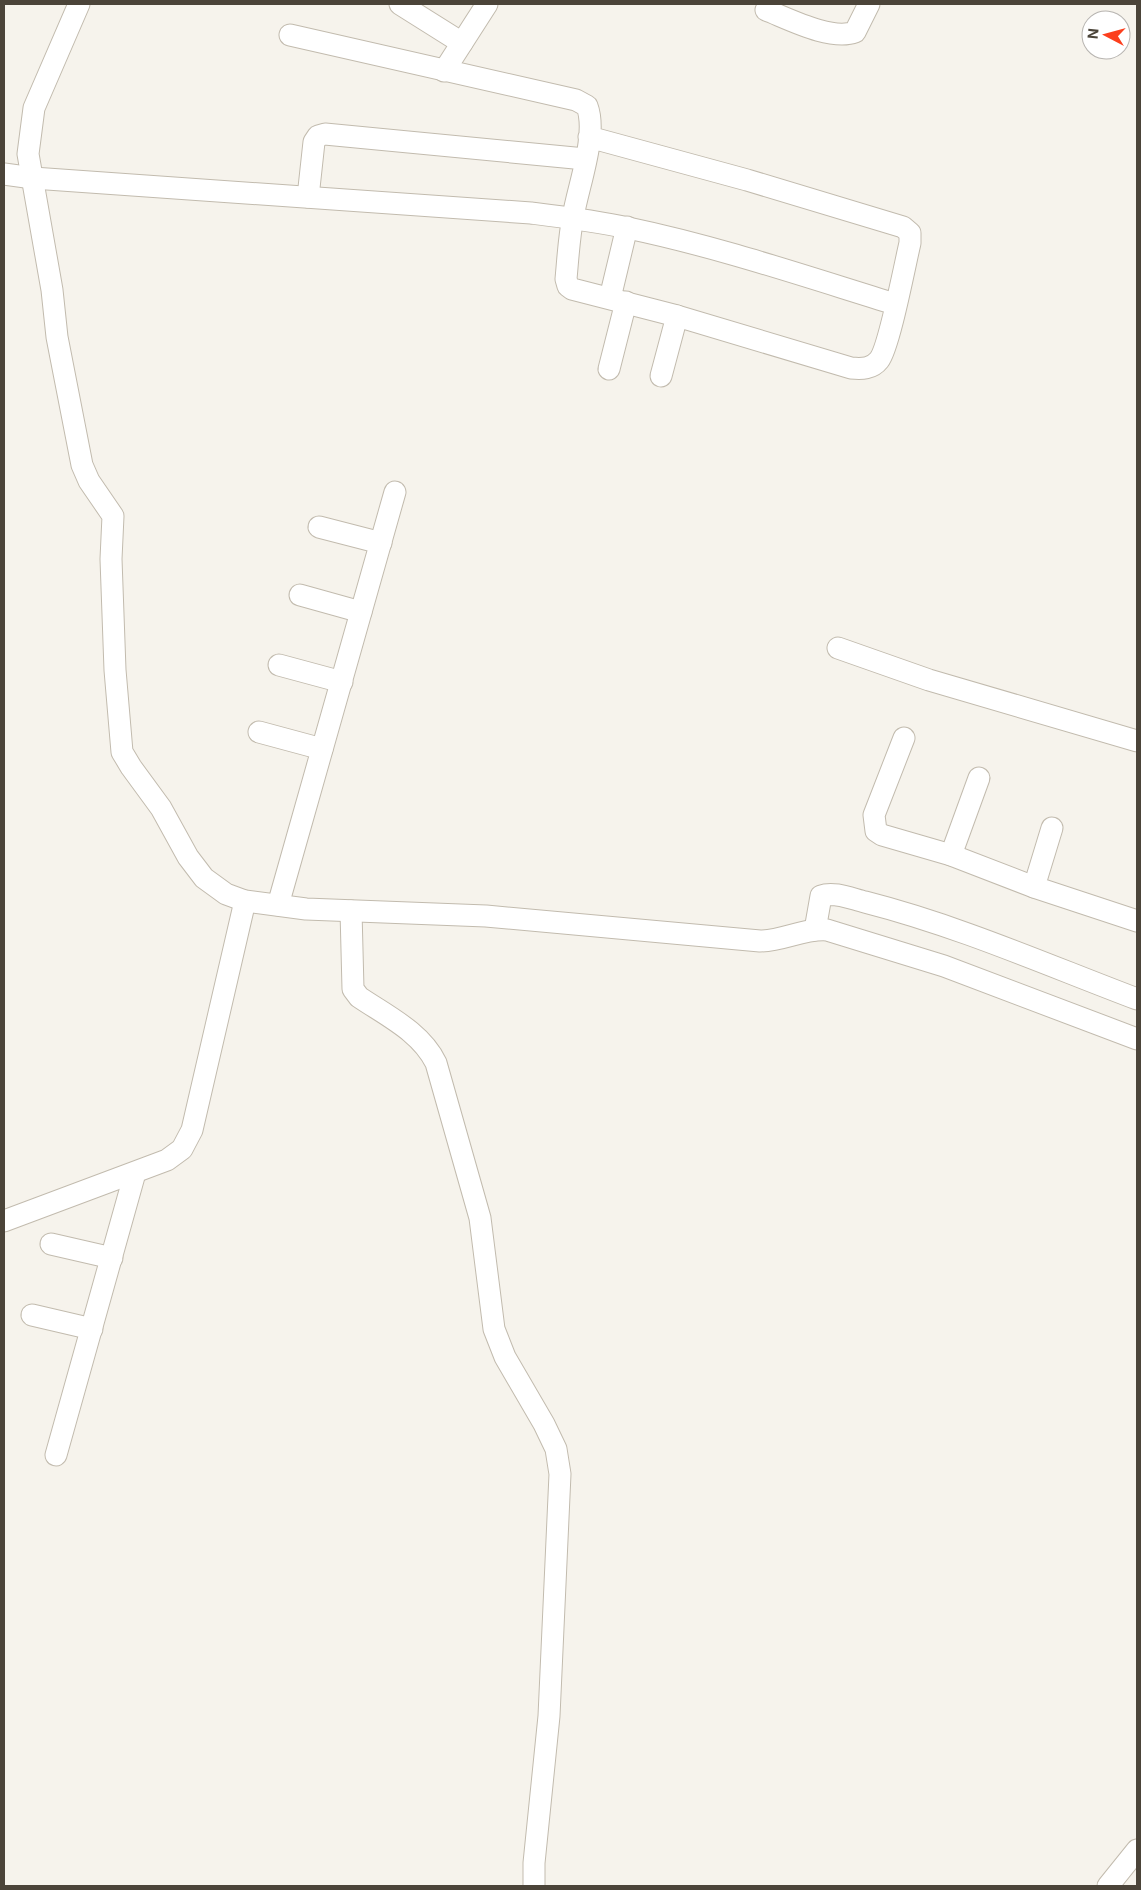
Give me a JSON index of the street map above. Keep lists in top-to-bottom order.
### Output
{
  "north": "left"
}
